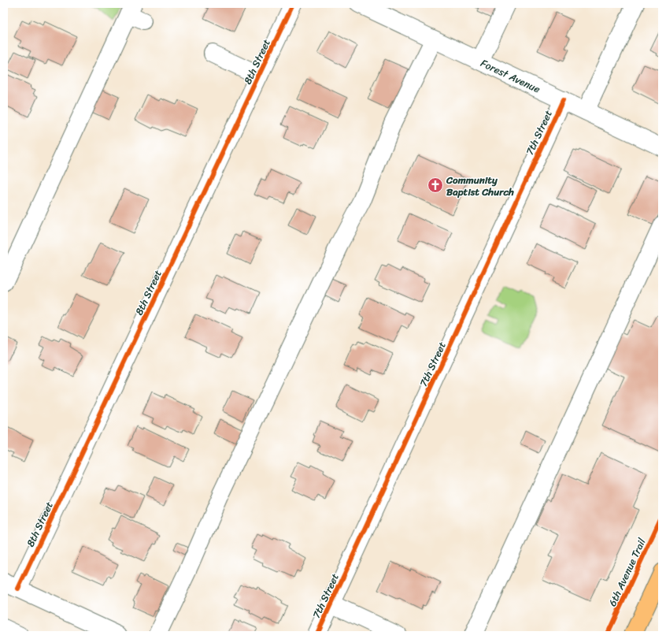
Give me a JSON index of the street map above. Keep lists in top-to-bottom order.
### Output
{
  "streets": {
    "street": ["8th Street", "Forest Avenue", "7th Street"],
    "cycle path": ["6th Avenue Trail"]
  },
  "crossings": [
    ["Forest Avenue", "7th Street"]
  ],
  "places": {
    "church": ["Community Baptist Church"]
  }
}
